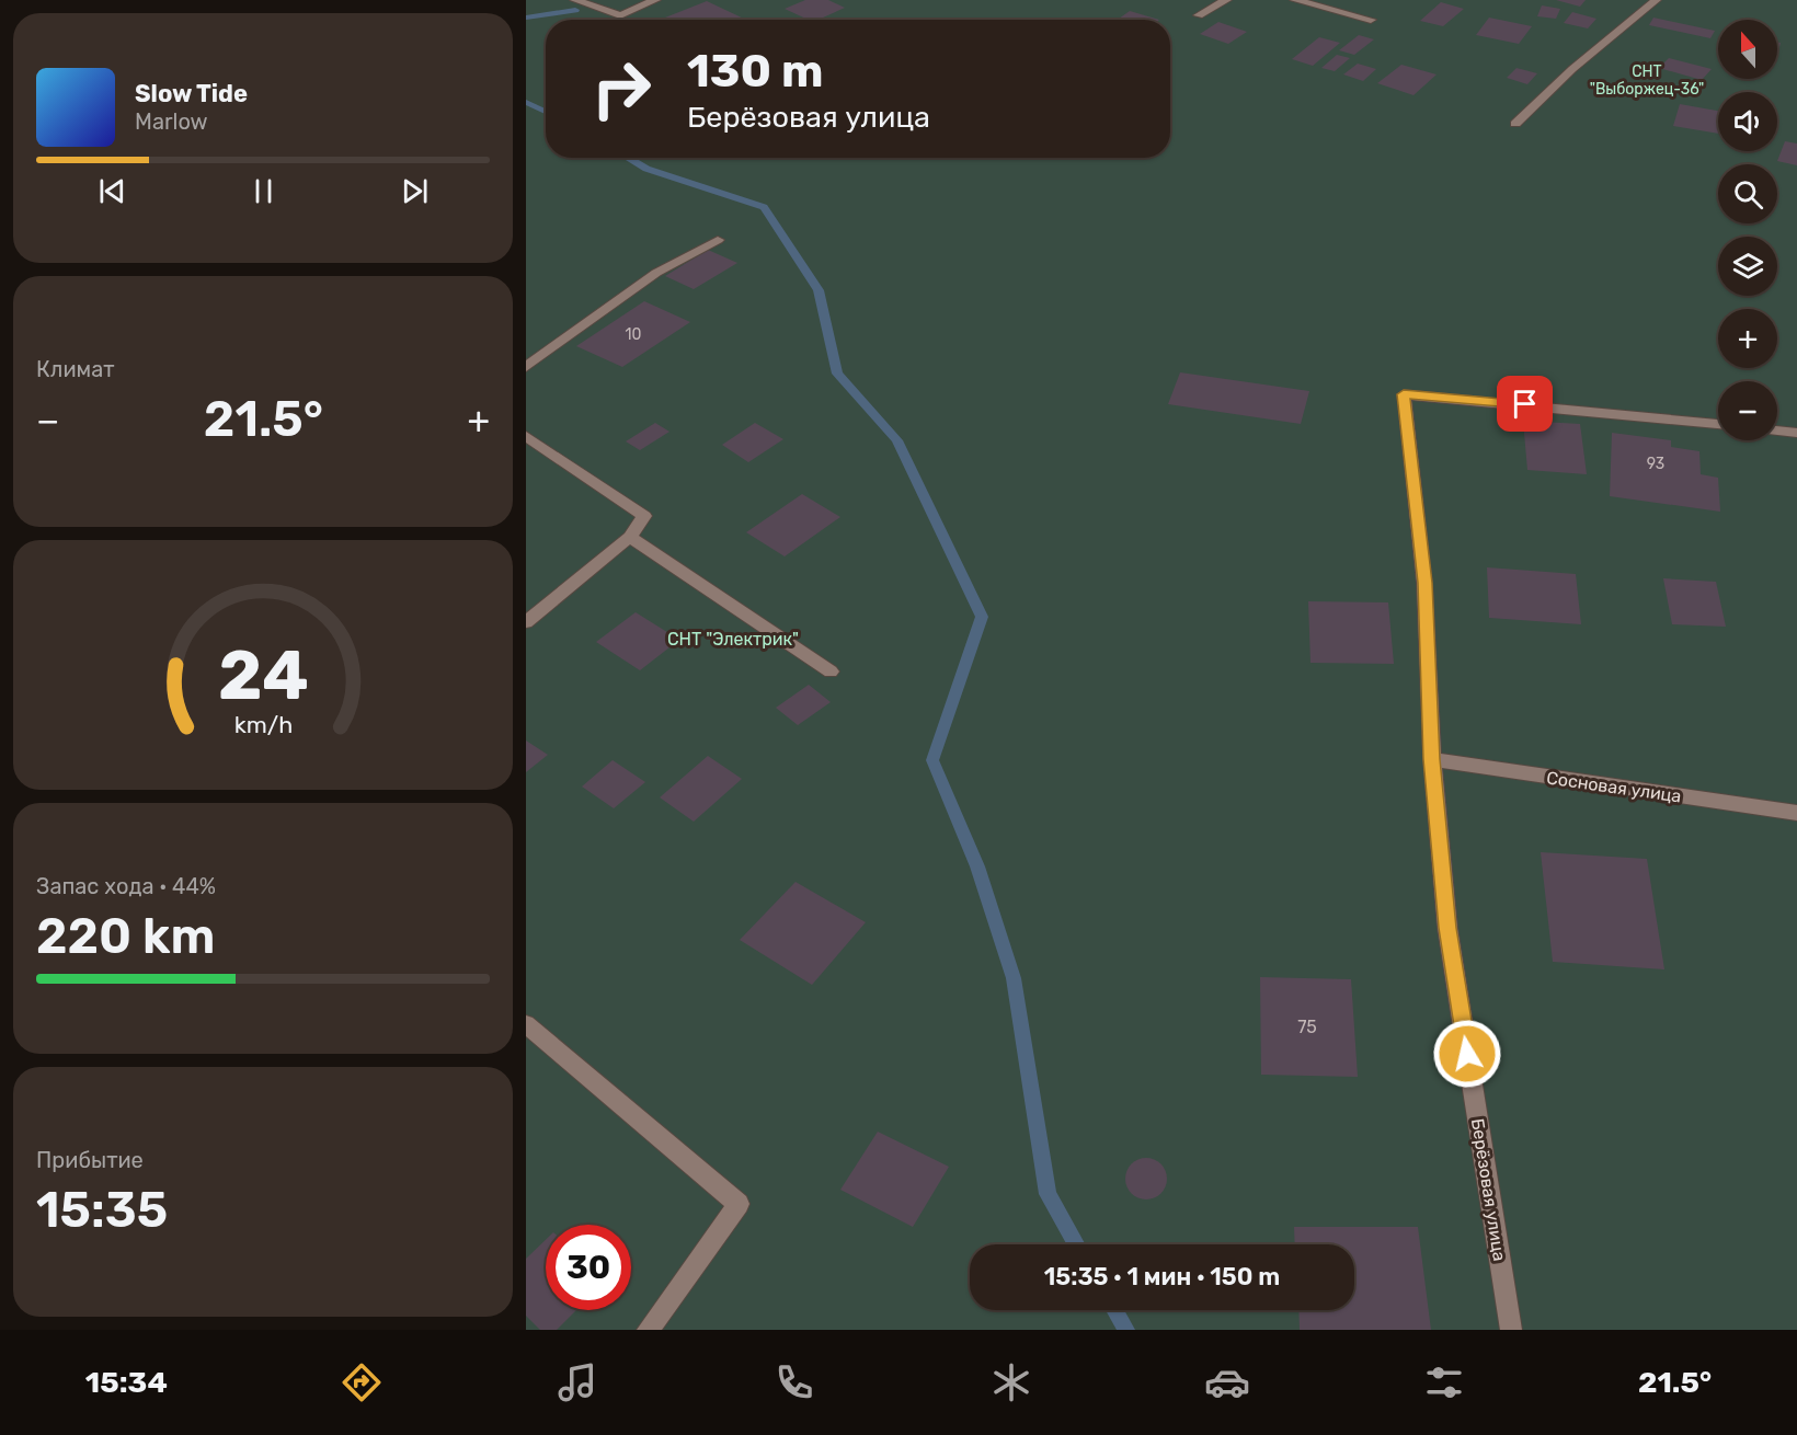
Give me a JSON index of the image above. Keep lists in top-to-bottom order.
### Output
{
  "streets": {
    "street": ["Сосновая улица", "Берёзовая улица"]
  },
  "crossings": [
    ["Сосновая улица", "Берёзовая улица"]
  ],
  "parks": ["СНТ \"Выборжец-36\"", "СНТ \"Электрик\""],
  "house_numbers": ["10", "93", "75"],
  "north": "top",
  "page": {
    "map_buttons": ["+", "−"],
    "turn": ["130 m", "Берёзовая улица"],
    "song": ["Slow Tide", "Marlow"],
    "tile": [
      "Климат",
      ["Запас хода · 44%", "220 km"],
      ["Прибытие", "15:35"]
    ],
    "heat": ["−", "21.5°", "+"],
    "limit": "30",
    "trip": "15:35 · 1 мин · 150 m",
    "tabs": ["15:34", "21.5°"],
    "gauge": ["24", "km/h"]
  }
}
